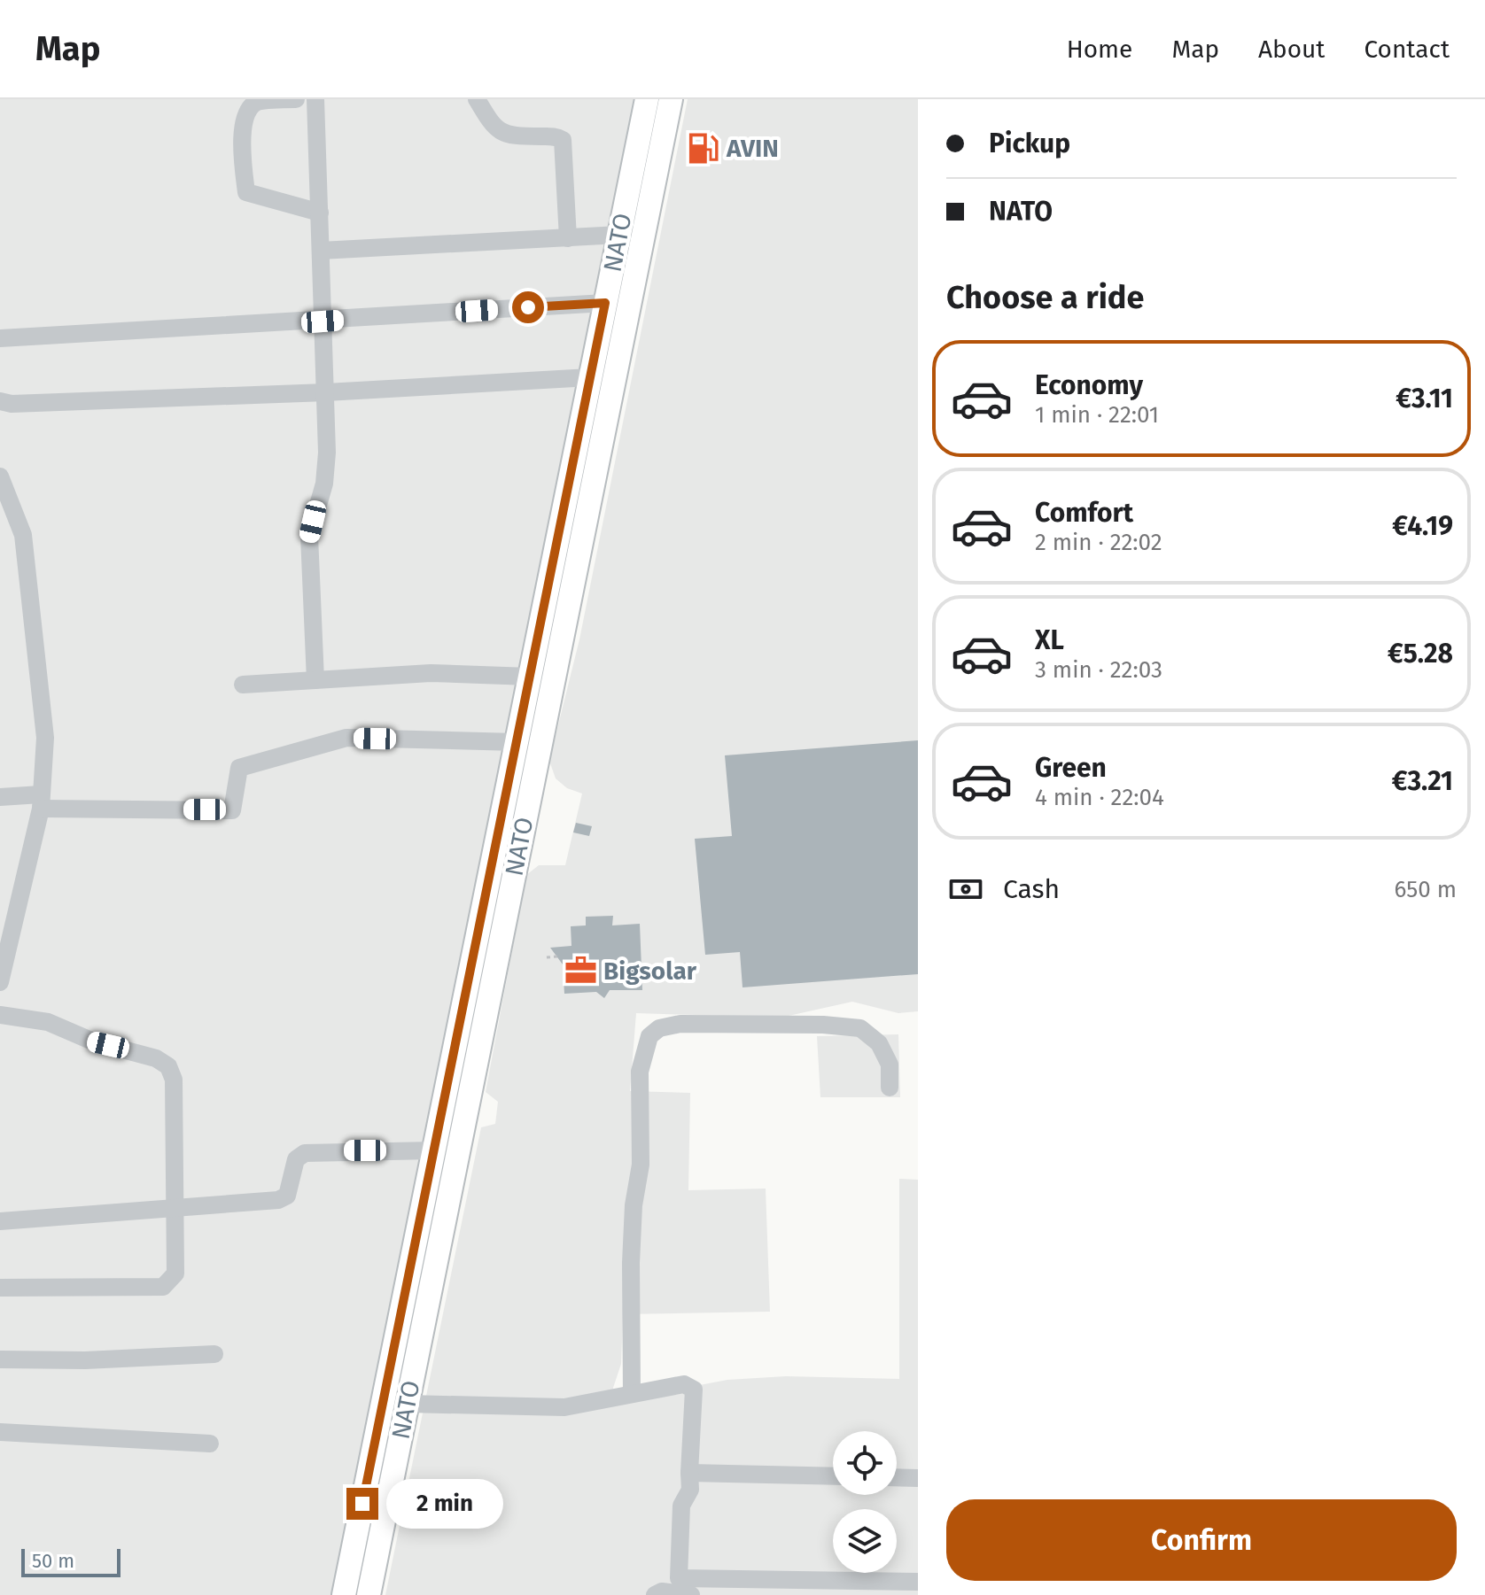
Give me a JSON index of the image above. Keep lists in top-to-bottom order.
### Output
{
  "streets": {
    "main road": ["ΝΑΤΟ"]
  },
  "places": {
    "fuel station": ["AVIN"],
    "office": ["Bigsolar"]
  },
  "scale_bar": "50 m",
  "page": {
    "header": "Map",
    "nav": [
      "Home",
      "Map",
      "About",
      "Contact"
    ],
    "banner": ["Pickup", "ΝΑΤΟ"],
    "heading": "Choose a ride",
    "list": [
      {
        "name": "Economy",
        "note": "1 min · 22:01",
        "value": "€3.11"
      },
      {
        "name": "Comfort",
        "note": "2 min · 22:02",
        "value": "€4.19"
      },
      {
        "name": "XL",
        "note": "3 min · 22:03",
        "value": "€5.28"
      },
      {
        "name": "Green",
        "note": "4 min · 22:04",
        "value": "€3.21"
      }
    ],
    "pay": ["Cash", "650 m"],
    "bubble": "2 min",
    "buttons": "Confirm",
    "scale": "50 m"
  }
}
